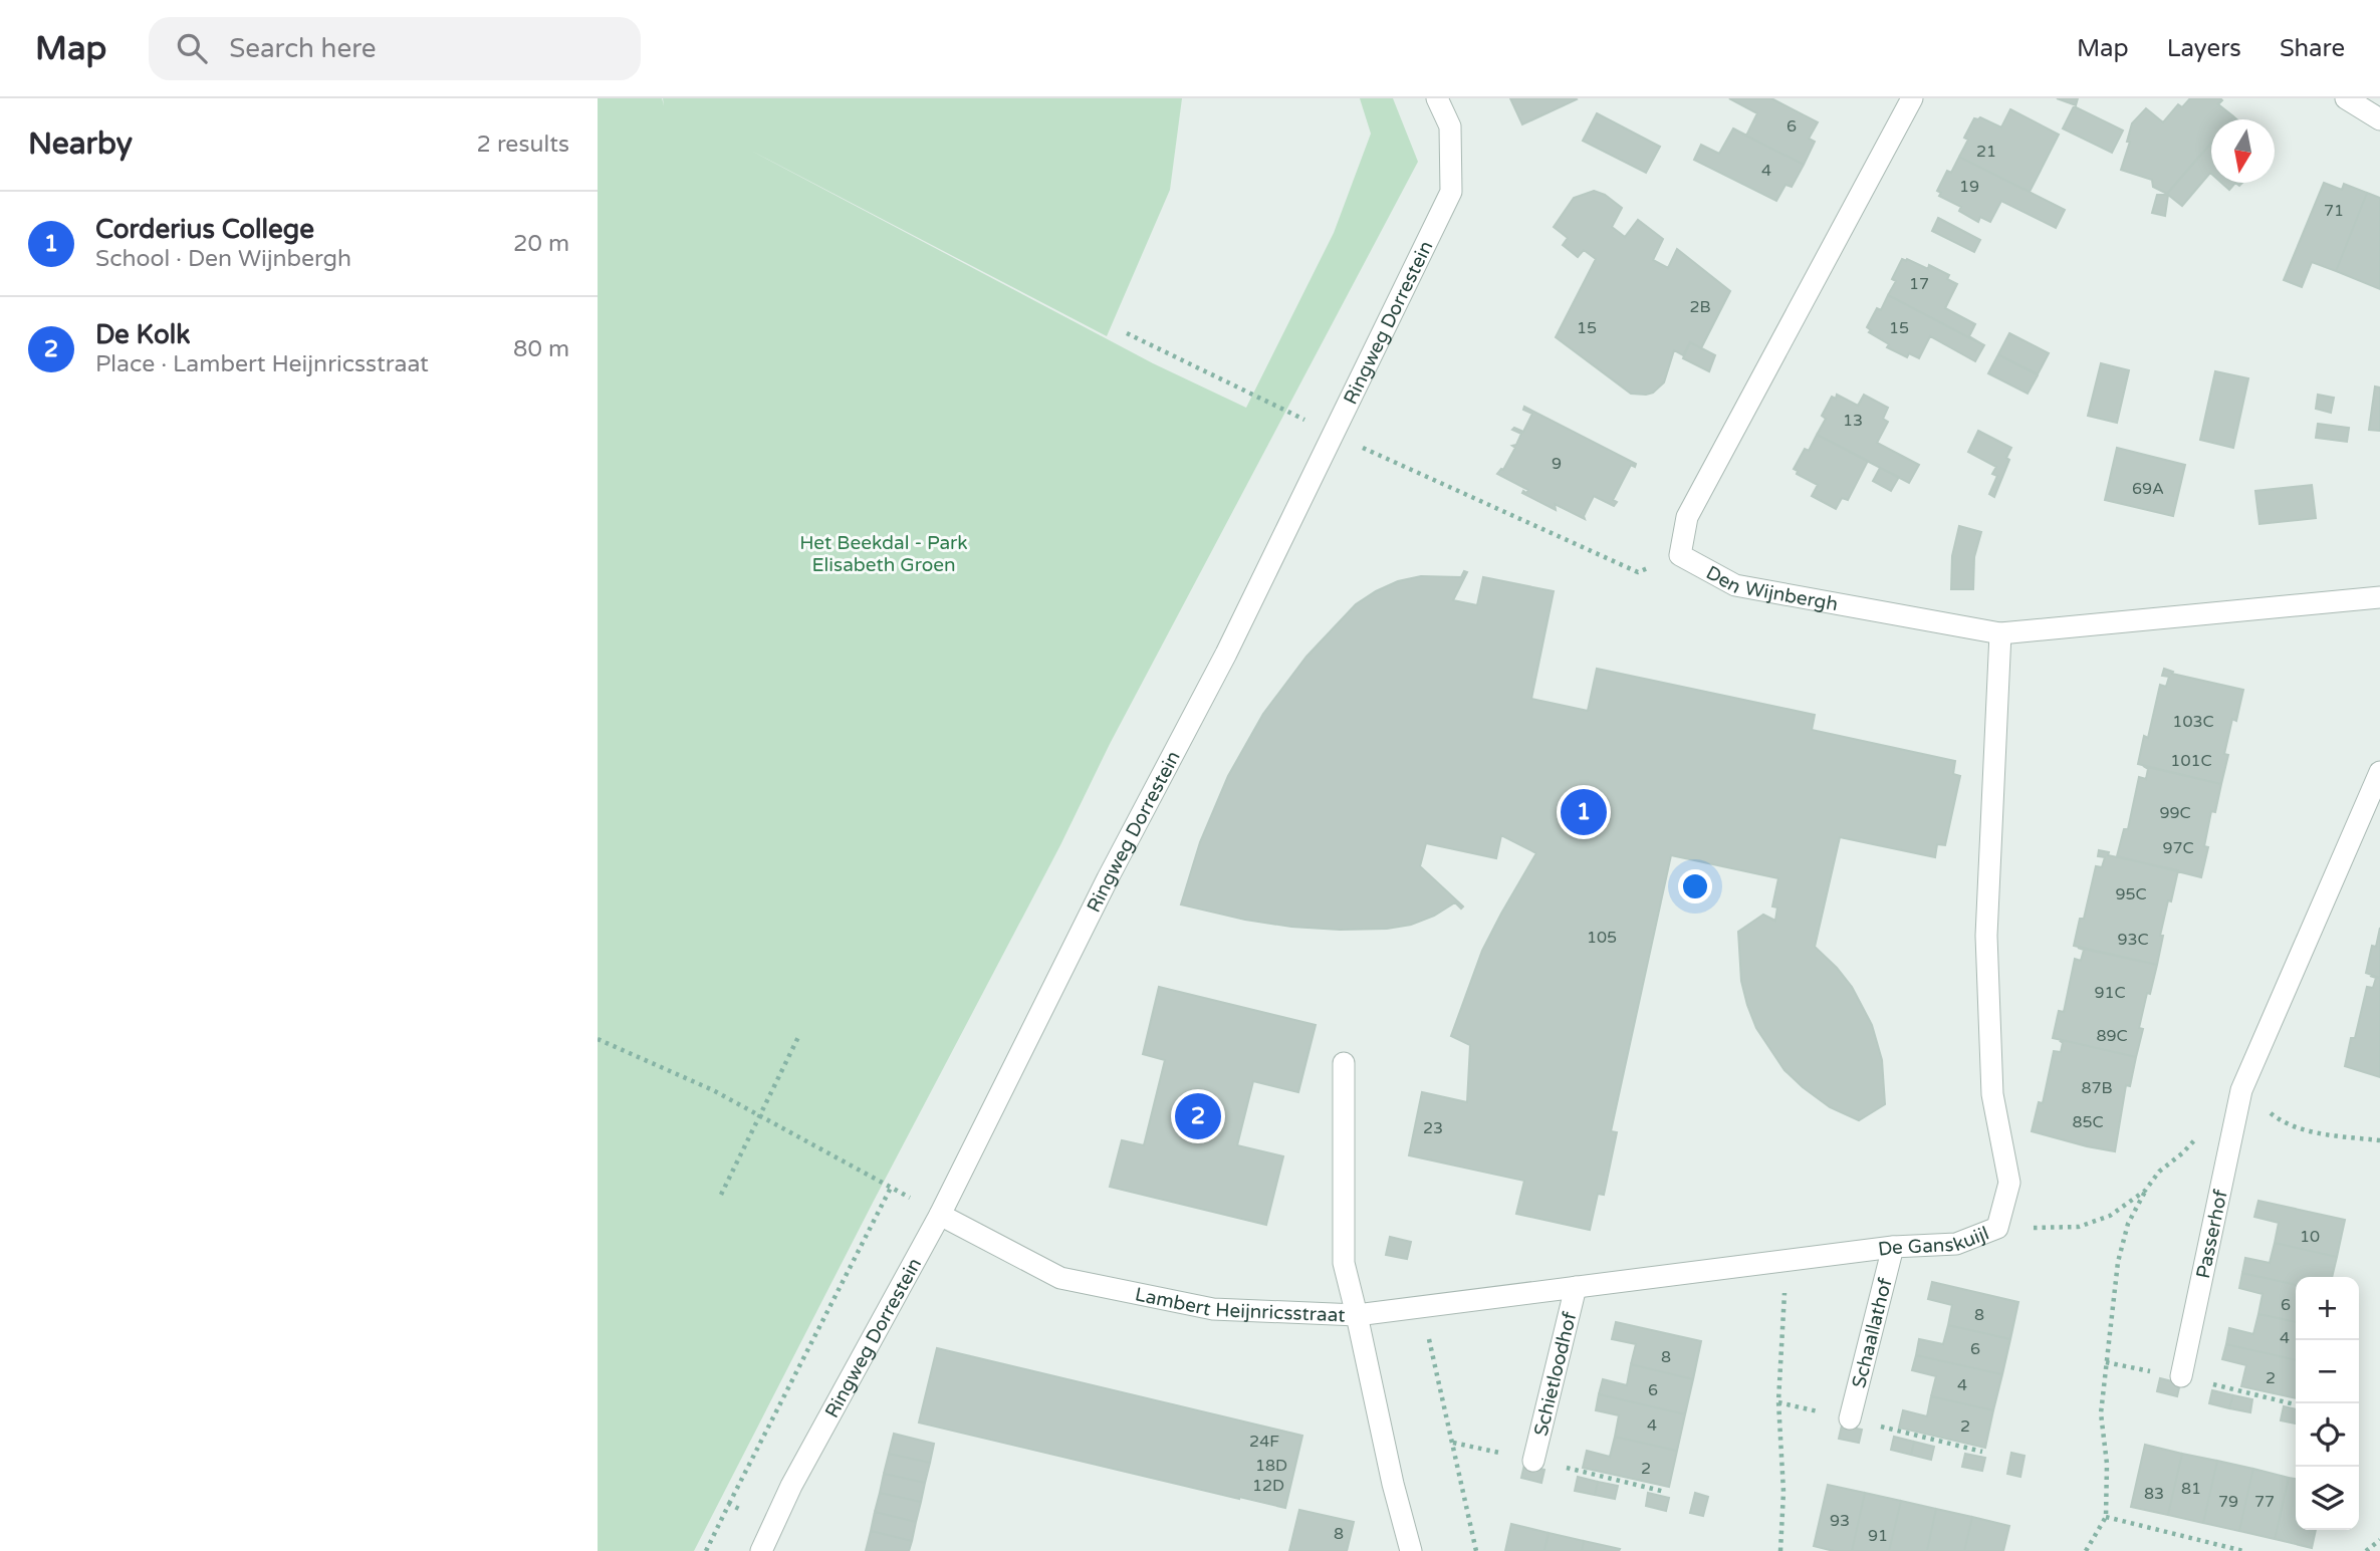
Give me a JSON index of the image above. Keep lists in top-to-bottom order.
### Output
{
  "streets": {
    "street": [
      "Ringweg Dorrestein",
      "Den Wijnbergh",
      "Passerhof",
      "De Ganskuijl",
      "Lambert Heijnricsstraat",
      "Schaallathof",
      "Schietloodhof"
    ]
  },
  "crossings": [
    ["Ringweg Dorrestein", "Lambert Heijnricsstraat"],
    ["Den Wijnbergh", "De Ganskuijl"],
    ["De Ganskuijl", "Lambert Heijnricsstraat"],
    ["De Ganskuijl", "Schaallathof"],
    ["De Ganskuijl", "Schietloodhof"]
  ],
  "parks": ["Het Beekdal - Park Elisabeth Groen"],
  "house_numbers": [
    "6",
    "21",
    "4",
    "19",
    "71",
    "17",
    "2B",
    "15",
    "15",
    "13",
    "9",
    "69A",
    "103C",
    "101C",
    "99C",
    "97C",
    "95C",
    "105",
    "93C",
    "91C",
    "89C",
    "87B",
    "85C",
    "23",
    "10",
    "6",
    "8",
    "4",
    "6",
    "8",
    "2",
    "4",
    "6",
    "4",
    "2",
    "24F",
    "18D",
    "2",
    "12D",
    "81",
    "83",
    "79",
    "77",
    "93",
    "8",
    "91"
  ],
  "north": "bottom",
  "page": {
    "header": "Map",
    "search": "Search here",
    "nav": ["Map", "Layers", "Share"],
    "heading": ["Nearby", "2 results"],
    "list": [
      {
        "mark": "1",
        "name": "Corderius College",
        "note": "School · Den Wijnbergh",
        "value": "20 m"
      },
      {
        "mark": "2",
        "name": "De Kolk",
        "note": "Place · Lambert Heijnricsstraat",
        "value": "80 m"
      }
    ],
    "pins": ["1", "2"],
    "map_buttons": ["+", "−"]
  }
}
